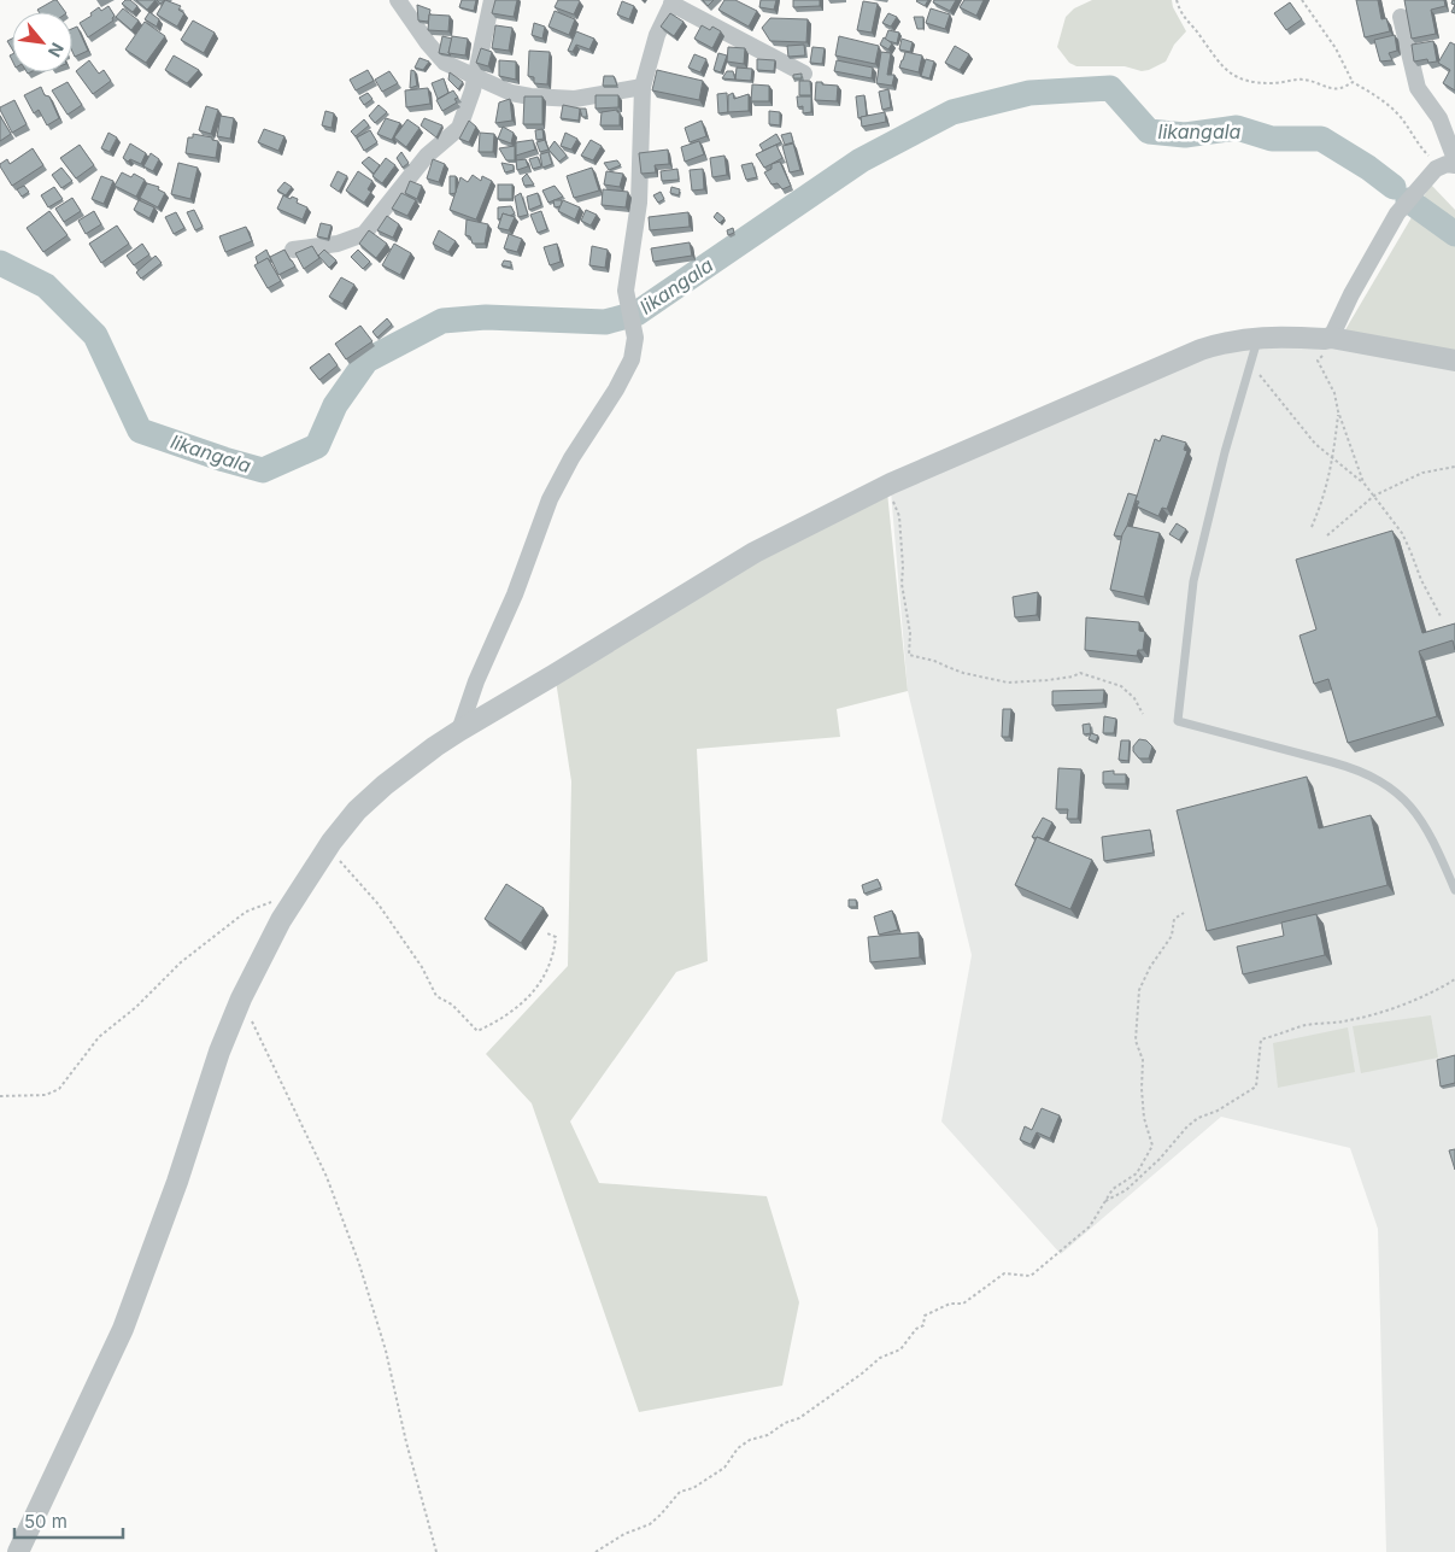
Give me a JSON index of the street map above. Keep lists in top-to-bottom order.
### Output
{
  "water": ["likangala"],
  "scale_bar": "50 m",
  "north": "bottom right"
}
